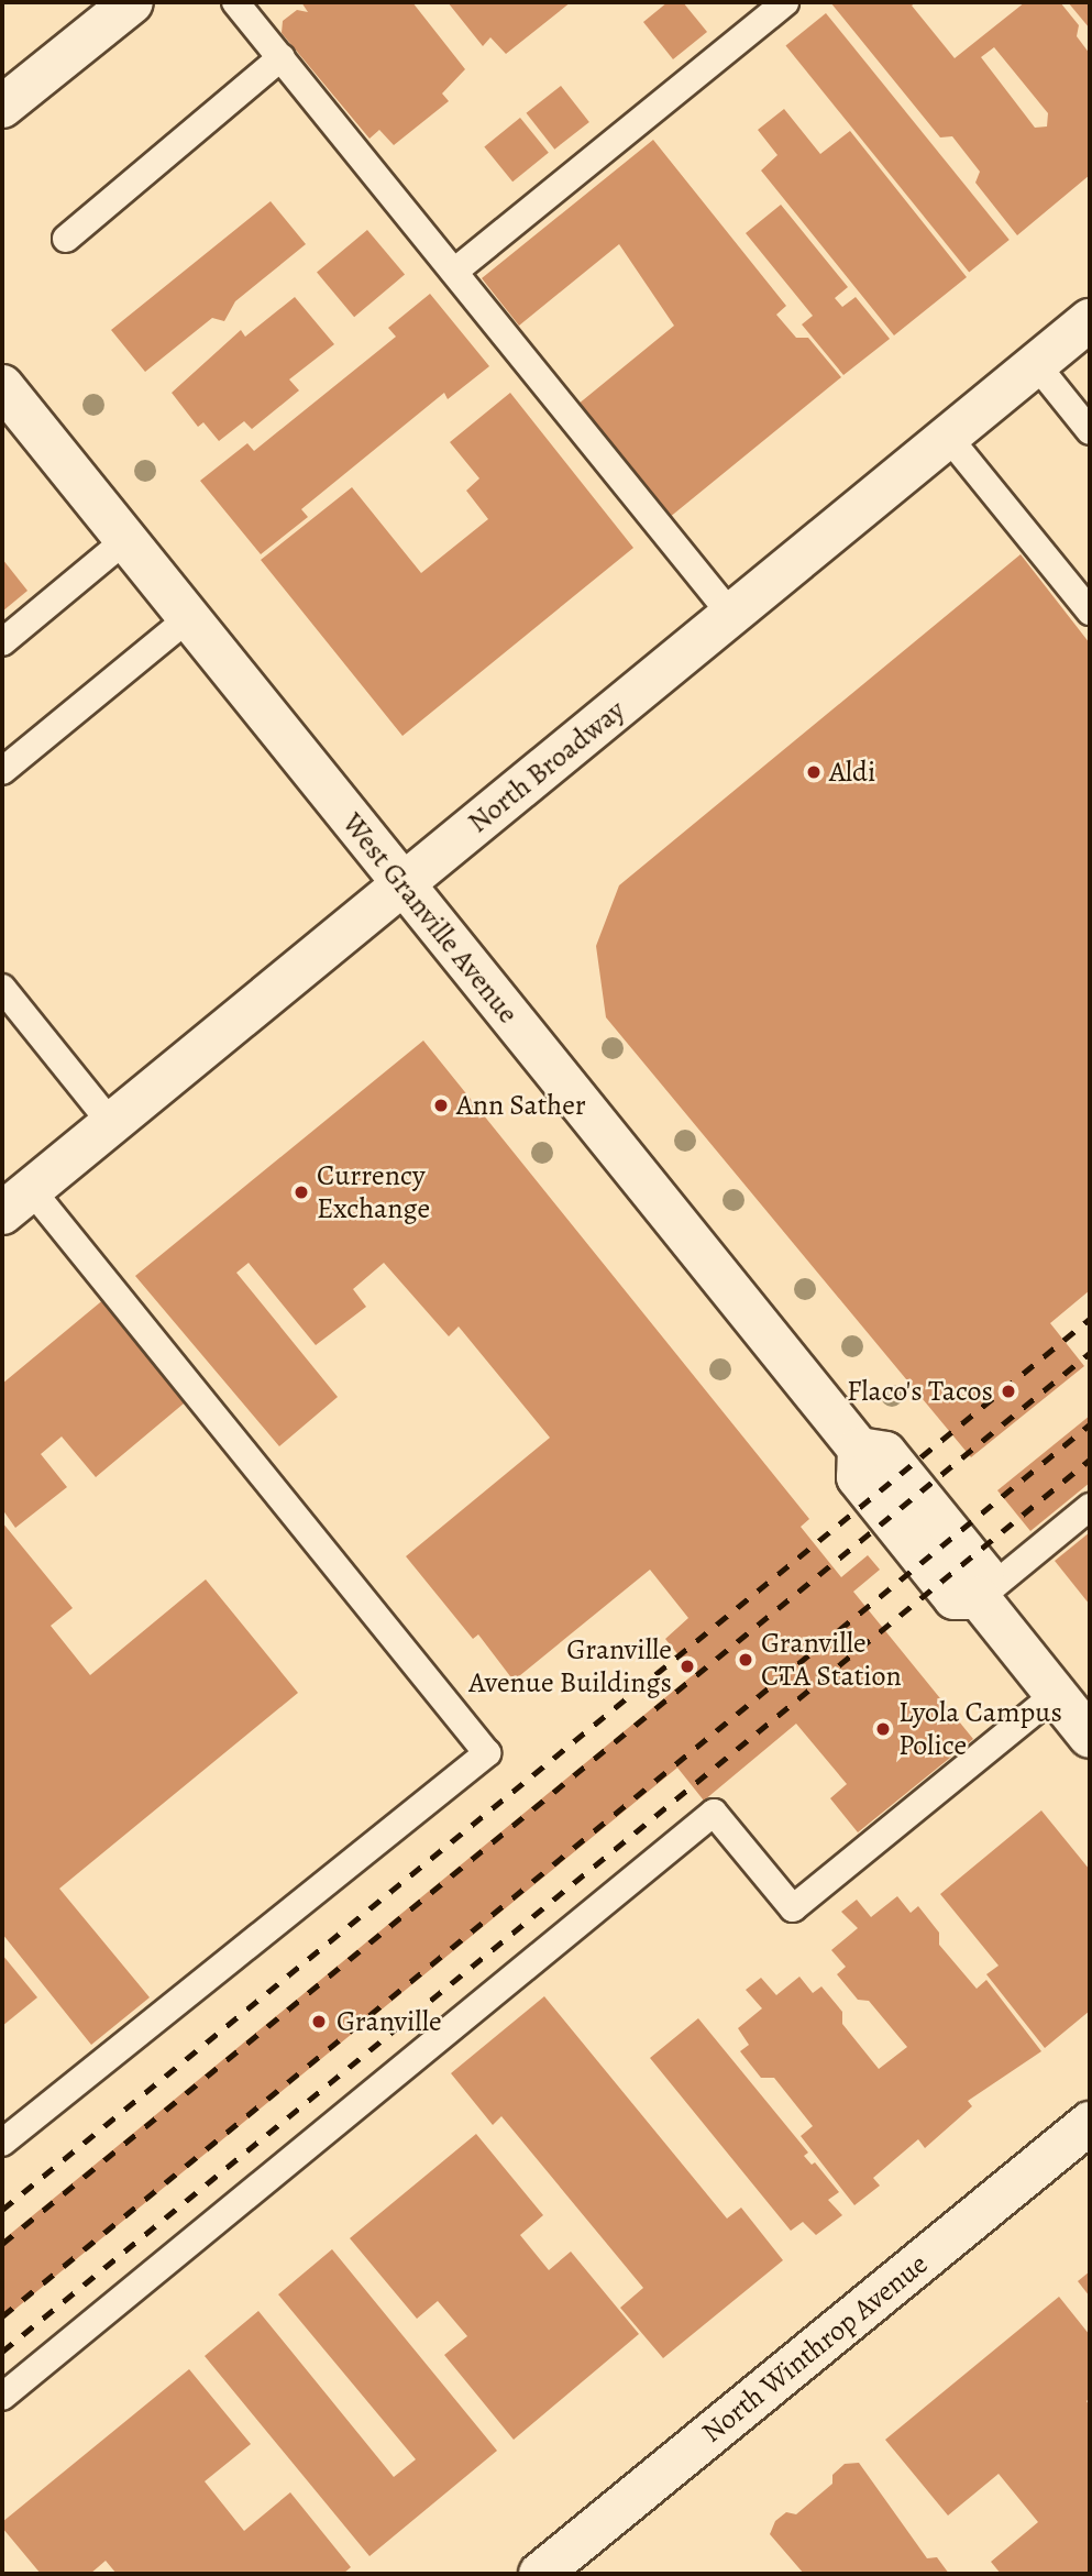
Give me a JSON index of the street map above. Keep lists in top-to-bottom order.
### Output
{
  "streets": {
    "street": ["North Broadway", "West Granville Avenue", "North Winthrop Avenue"]
  },
  "crossings": [
    ["North Broadway", "West Granville Avenue"]
  ],
  "places": [
    "Aldi",
    "Ann Sather",
    "Currency Exchange",
    "Flaco's Tacos",
    "Granville CTA Station",
    "Granville Avenue Buildings",
    "Lyola Campus Police",
    "Granville"
  ]
}
